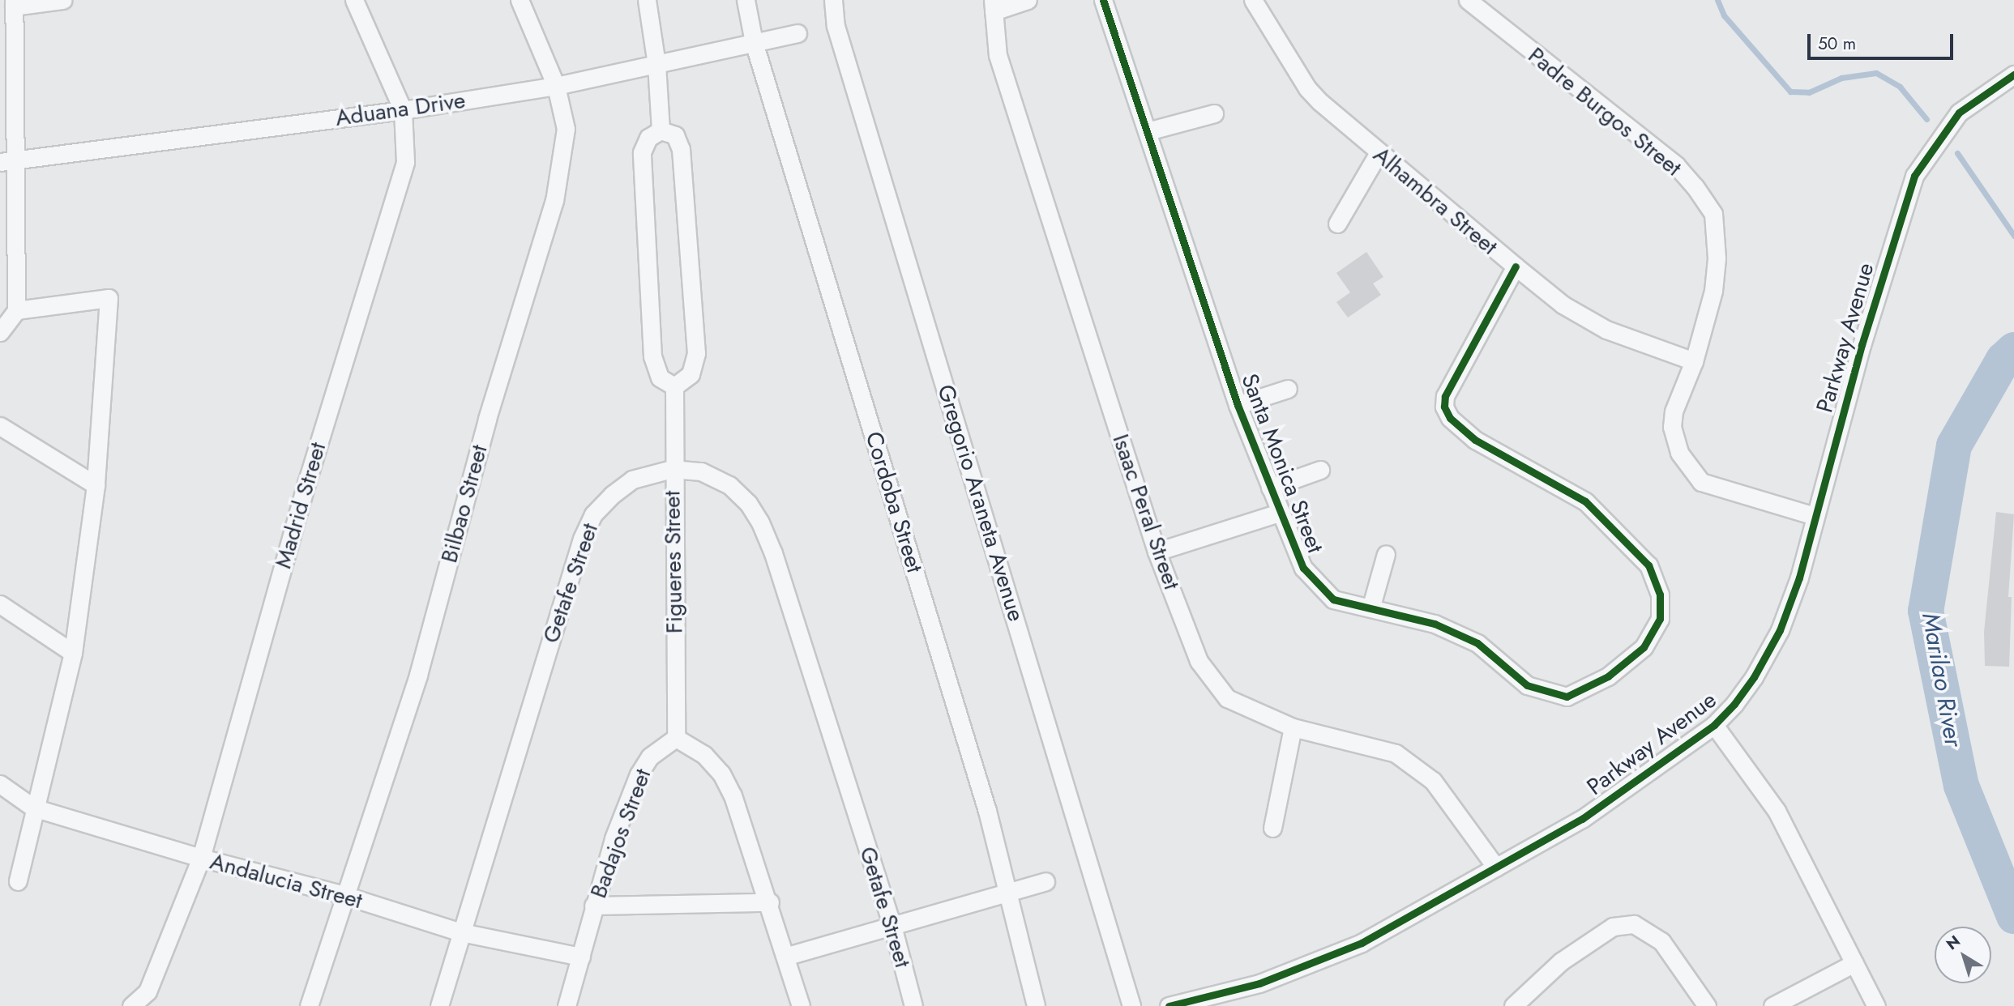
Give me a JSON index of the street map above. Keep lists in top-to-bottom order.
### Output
{
  "streets": {
    "street": [
      "Aduana Drive",
      "Padre Burgos Street",
      "Alhambra Street",
      "Parkway Avenue",
      "Santa Monica Street",
      "Cordoba Street",
      "Gregorio Araneta Avenue",
      "Bilbao Street",
      "Madrid Street",
      "Isaac Peral Street",
      "Figueres Street",
      "Getafe Street",
      "Badajos Street",
      "Andalucia Street"
    ]
  },
  "crossings": [
    ["Aduana Drive", "Cordoba Street"],
    ["Aduana Drive", "Bilbao Street"],
    ["Aduana Drive", "Madrid Street"],
    ["Padre Burgos Street", "Alhambra Street"],
    ["Padre Burgos Street", "Parkway Avenue"],
    ["Alhambra Street", "Santa Monica Street"],
    ["Parkway Avenue", "Isaac Peral Street"],
    ["Bilbao Street", "Andalucia Street"],
    ["Madrid Street", "Andalucia Street"],
    ["Figueres Street", "Getafe Street"],
    ["Figueres Street", "Badajos Street"],
    ["Getafe Street", "Andalucia Street"],
    ["Badajos Street", "Andalucia Street"]
  ],
  "water": ["Marilao River"],
  "scale_bar": "50 m",
  "north": "top left"
}
